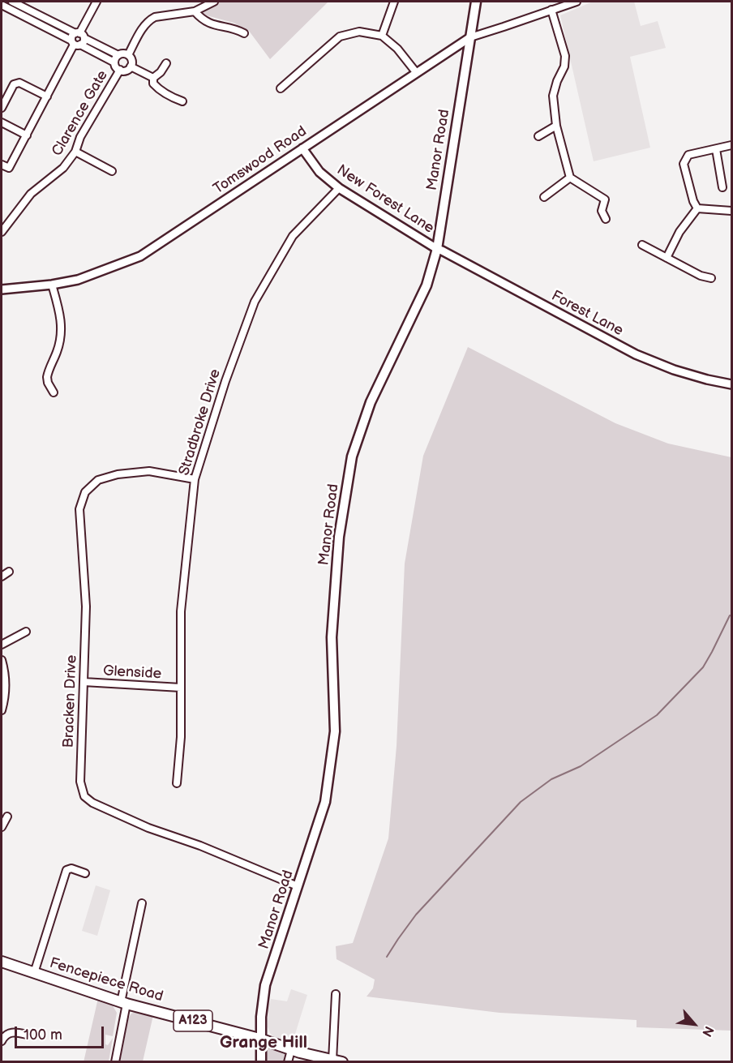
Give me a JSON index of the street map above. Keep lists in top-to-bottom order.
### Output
{
  "streets": {
    "main road": ["Manor Road", "Fencepiece Road", "A123"],
    "street": [
      "Clarence Gate",
      "Tomswood Road",
      "New Forest Lane",
      "Forest Lane",
      "Stradbroke Drive",
      "Glenside",
      "Bracken Drive"
    ]
  },
  "crossings": [
    ["Manor Road", "Tomswood Road"],
    ["Manor Road", "New Forest Lane"],
    ["Manor Road", "Forest Lane"],
    ["Manor Road", "Bracken Drive"],
    ["Manor Road", "Fencepiece Road"],
    ["Manor Road", "A123"],
    ["Tomswood Road", "New Forest Lane"],
    ["New Forest Lane", "Forest Lane"],
    ["New Forest Lane", "Stradbroke Drive"],
    ["Stradbroke Drive", "Glenside"],
    ["Stradbroke Drive", "Bracken Drive"],
    ["Glenside", "Bracken Drive"],
    ["Fencepiece Road", "A123"]
  ],
  "districts": ["Grange Hill"],
  "scale_bar": "100 m",
  "north": "bottom right"
}
